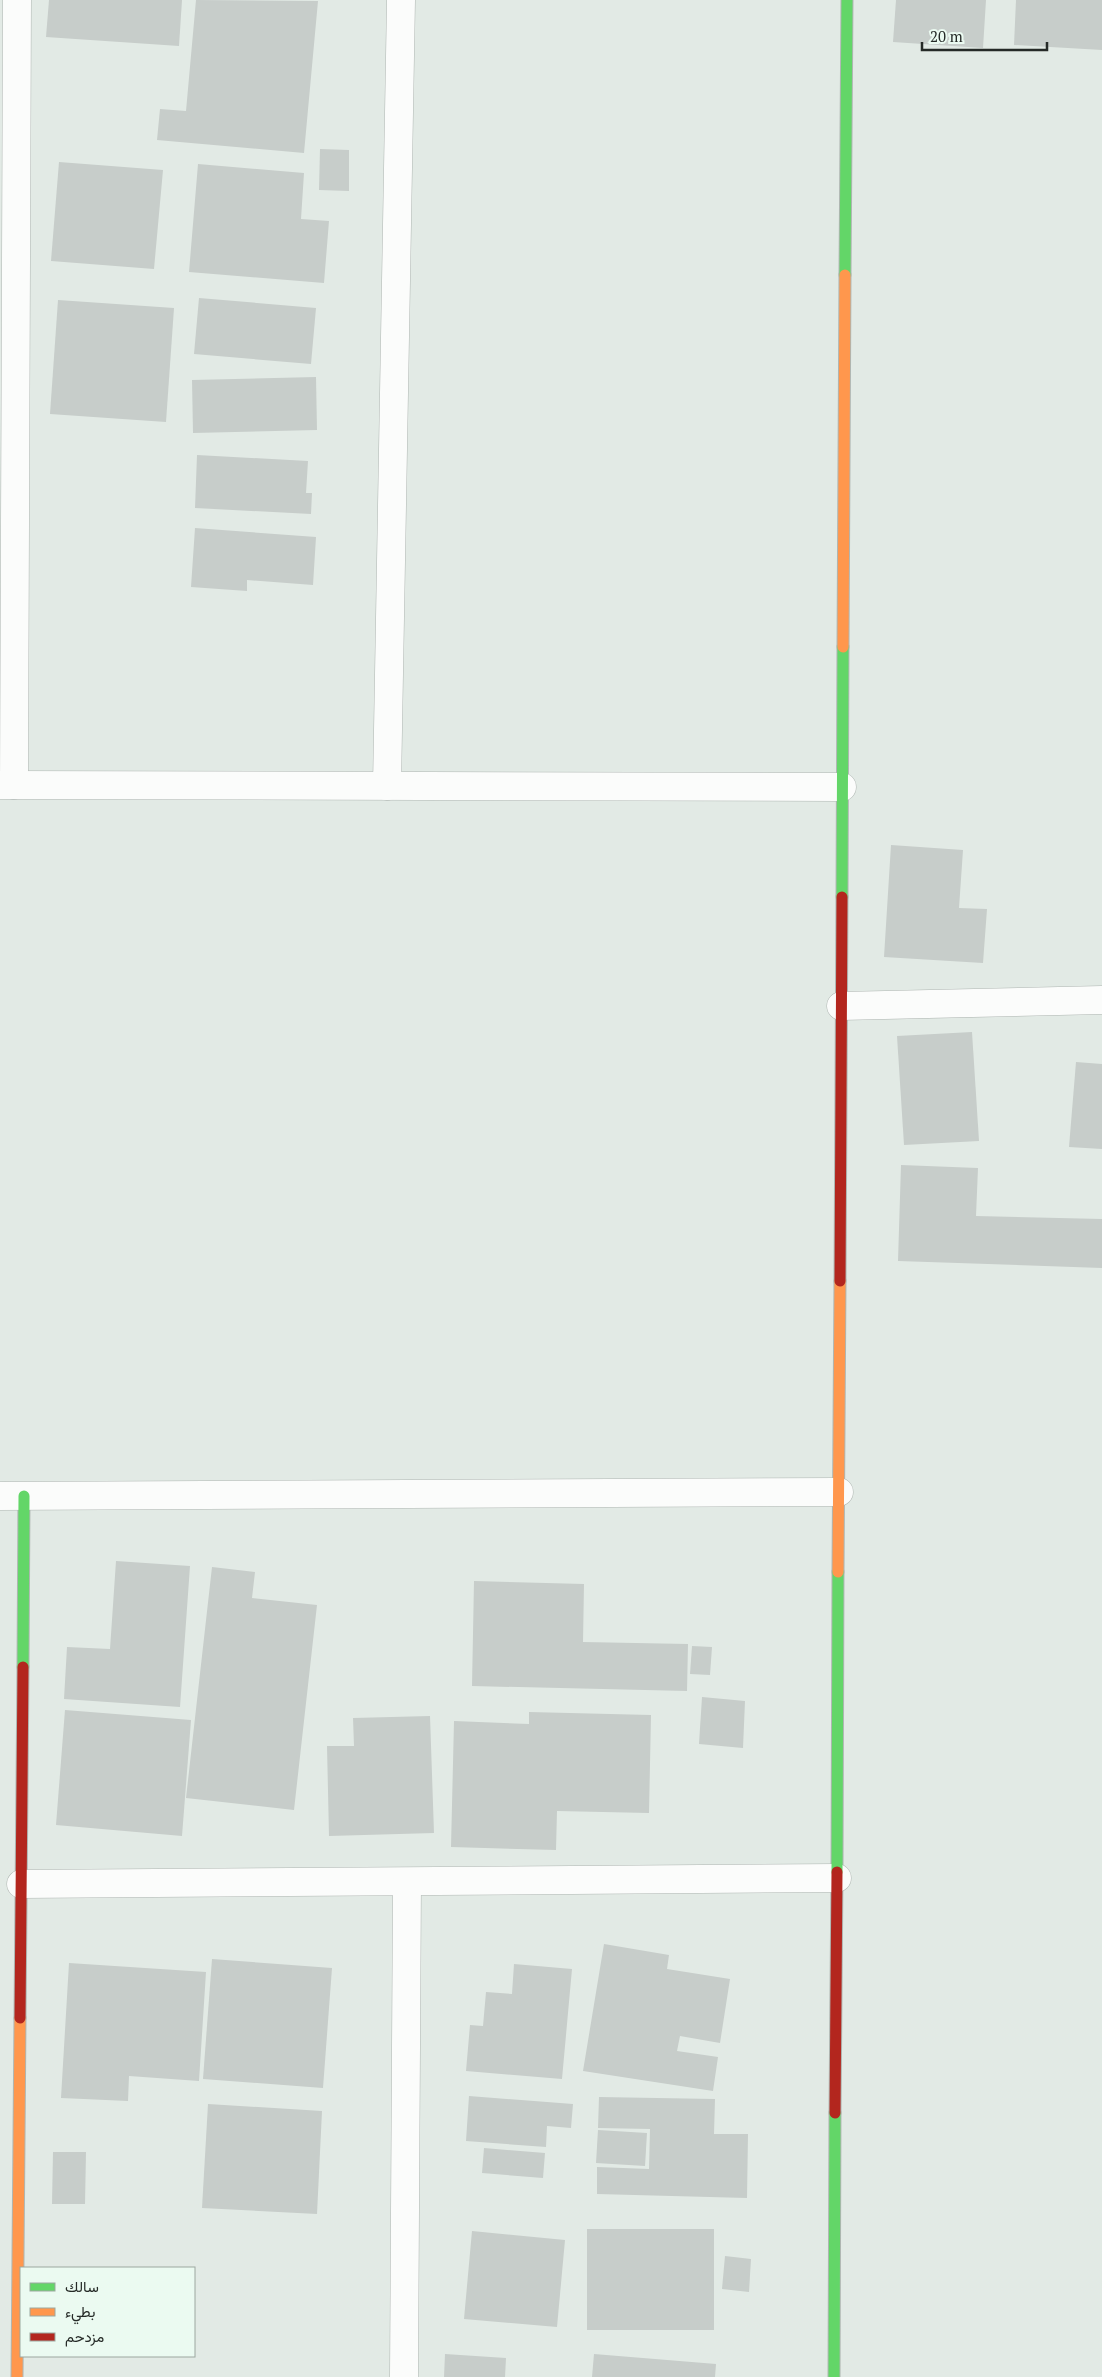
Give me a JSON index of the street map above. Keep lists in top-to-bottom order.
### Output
{
  "legend": ["سالك", "بطيء", "مزدحم"],
  "scale_bar": "20 m"
}
